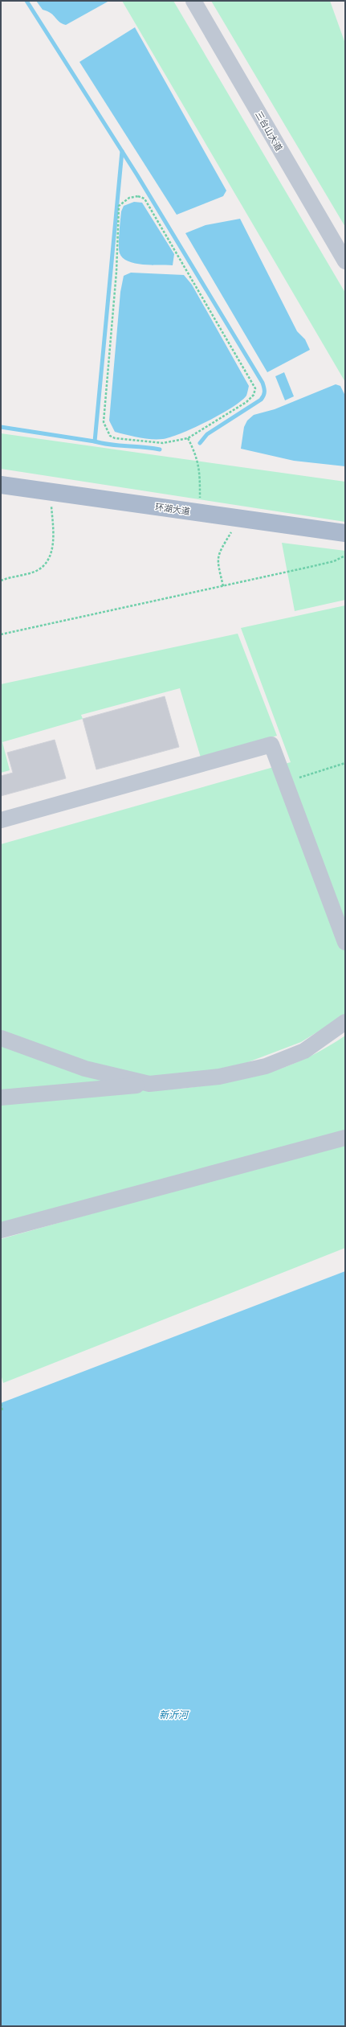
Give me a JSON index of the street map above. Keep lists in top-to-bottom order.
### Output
{
  "streets": {
    "main road": ["环湖大道"],
    "street": ["三台山大道"]
  },
  "water": ["新沂河"]
}
